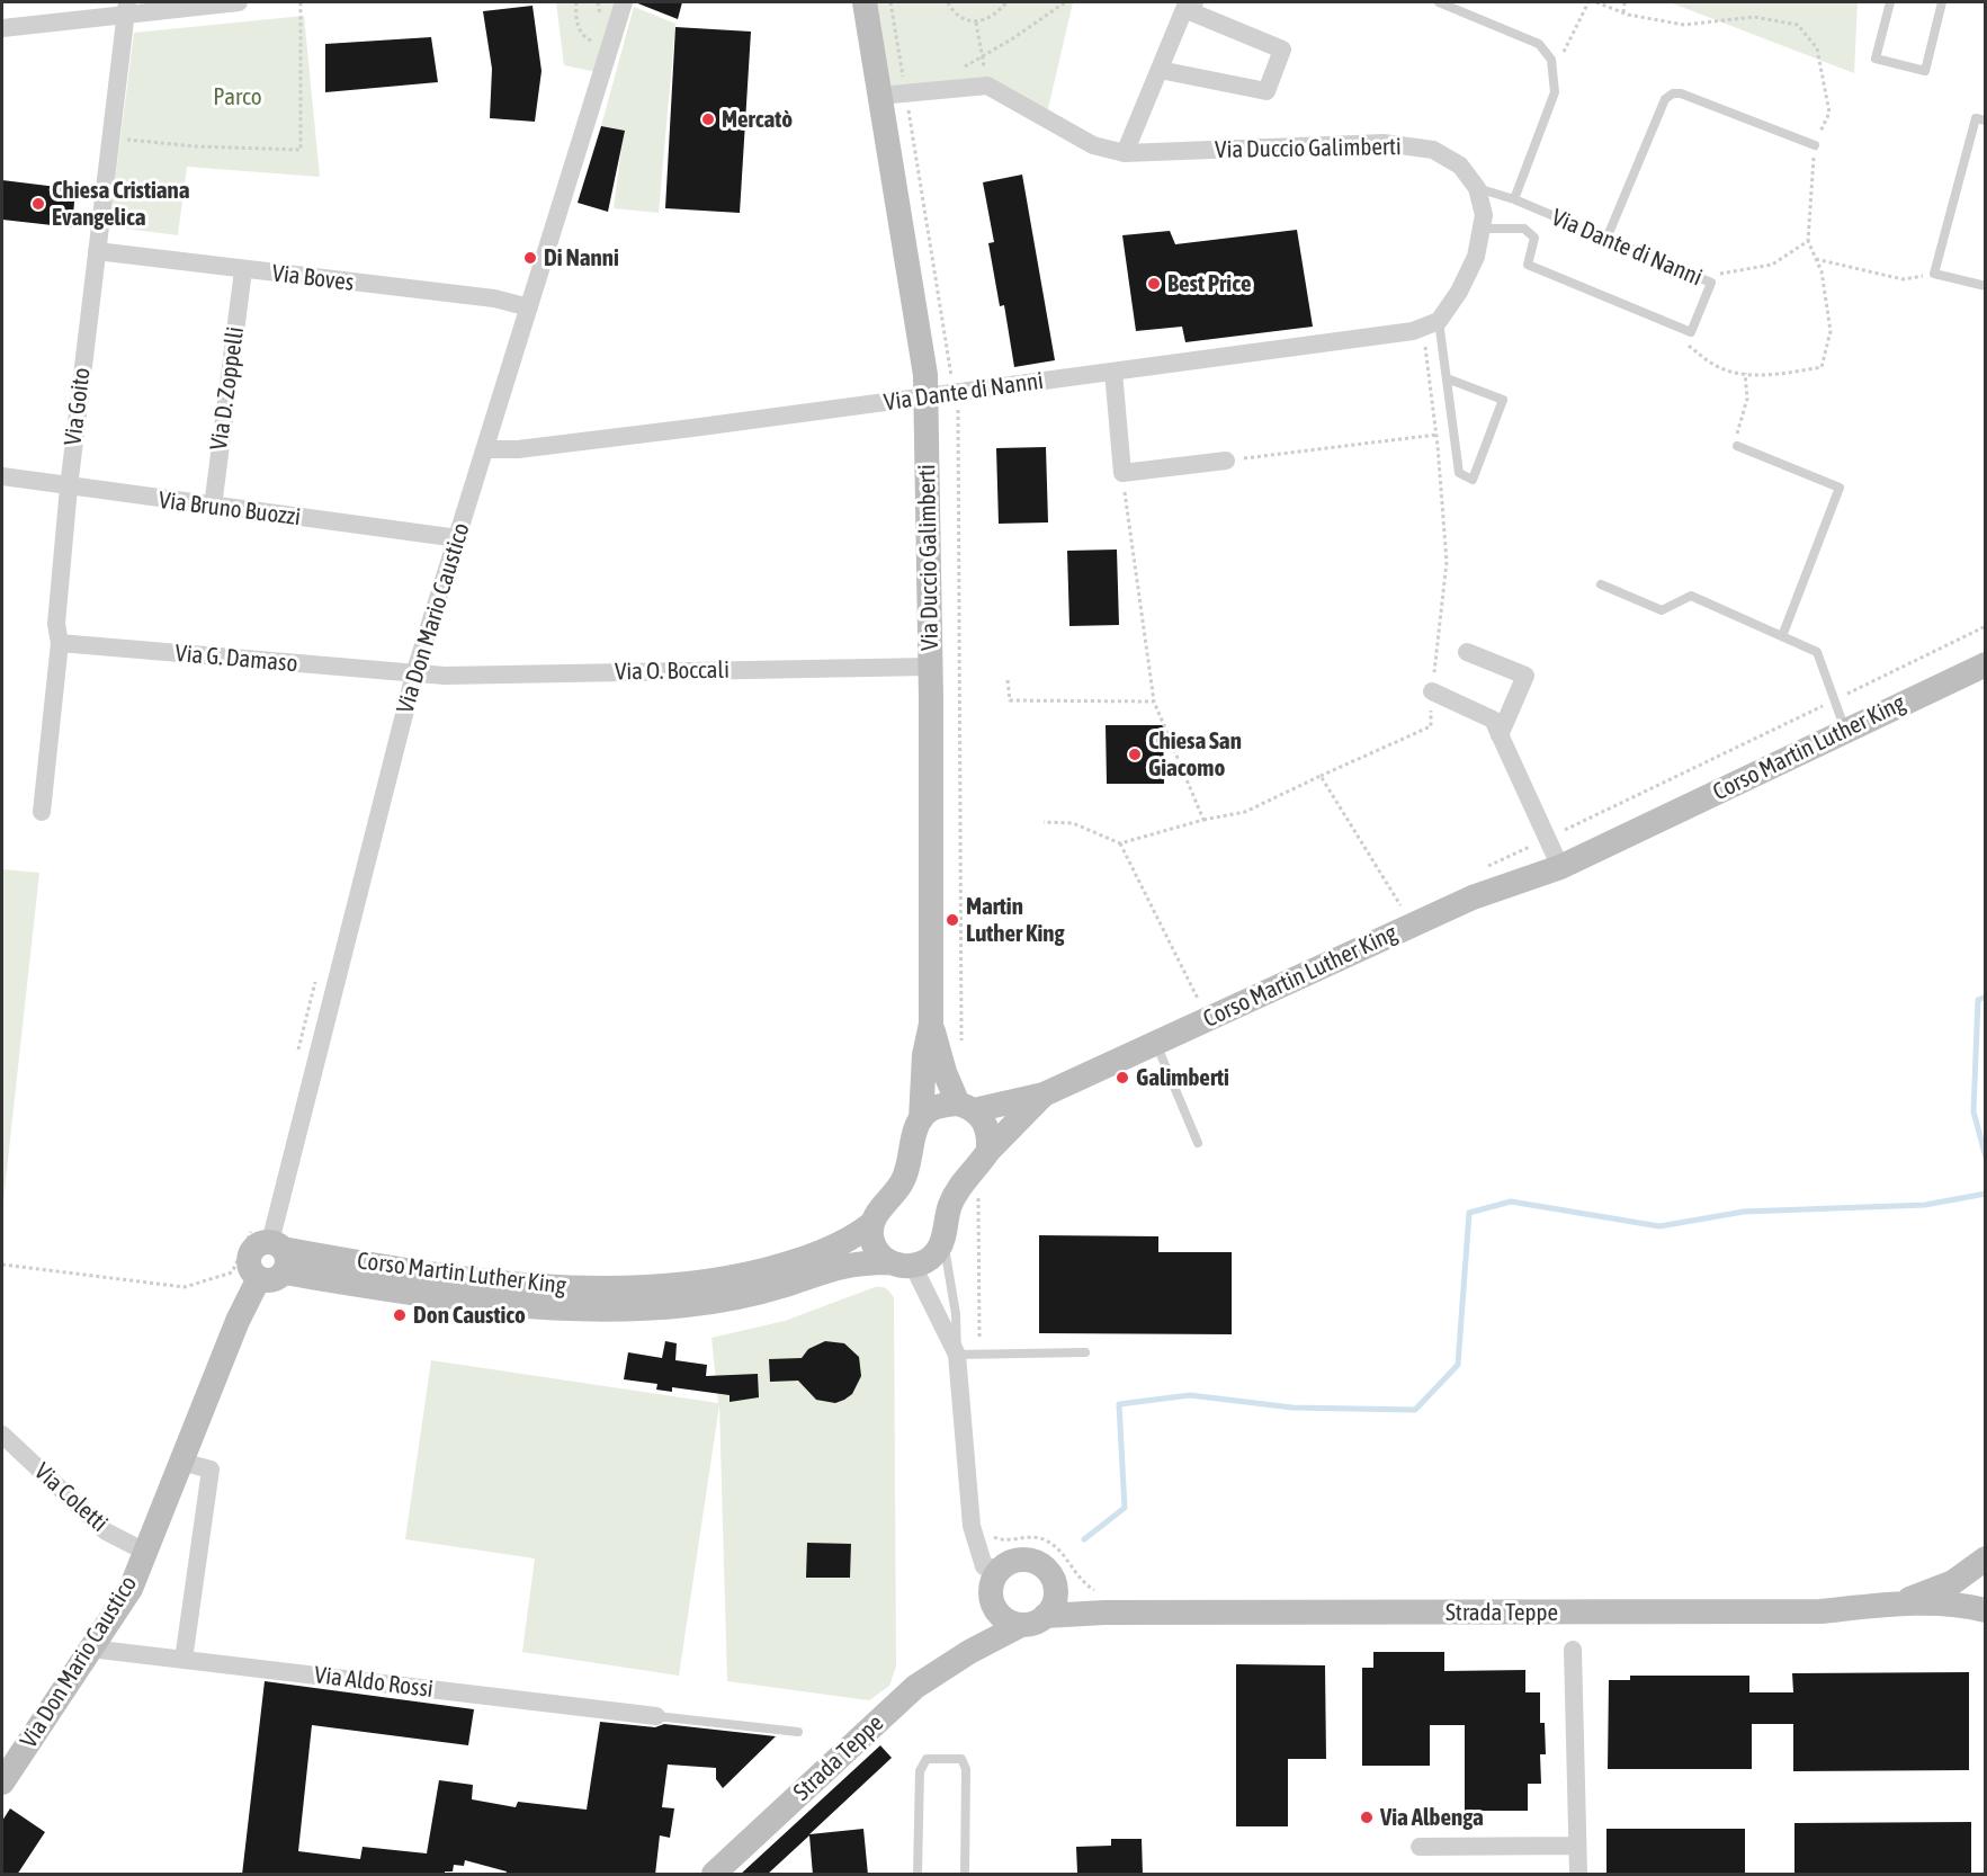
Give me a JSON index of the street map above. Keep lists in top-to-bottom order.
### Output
{
  "streets": {
    "street": [
      "Via Duccio Galimberti",
      "Via Dante di Nanni",
      "Via Boves",
      "Via D. Zoppelli",
      "Via Goito",
      "Via Bruno Buozzi",
      "Via Don Mario Caustico",
      "Via G. Damaso",
      "Via O. Boccali",
      "Corso Martin Luther King",
      "Via Coletti",
      "Strada Teppe",
      "Via Aldo Rossi"
    ]
  },
  "crossings": [
    ["Via Duccio Galimberti", "Via Dante di Nanni"],
    ["Via Duccio Galimberti", "Via O. Boccali"],
    ["Via Duccio Galimberti", "Corso Martin Luther King"],
    ["Via Dante di Nanni", "Via Don Mario Caustico"],
    ["Via Boves", "Via D. Zoppelli"],
    ["Via Boves", "Via Goito"],
    ["Via Boves", "Via Don Mario Caustico"],
    ["Via D. Zoppelli", "Via Bruno Buozzi"],
    ["Via Goito", "Via Bruno Buozzi"],
    ["Via Goito", "Via G. Damaso"],
    ["Via Bruno Buozzi", "Via Don Mario Caustico"],
    ["Via Don Mario Caustico", "Via G. Damaso"],
    ["Via Don Mario Caustico", "Via O. Boccali"],
    ["Via Don Mario Caustico", "Corso Martin Luther King"],
    ["Via Don Mario Caustico", "Via Coletti"],
    ["Via Don Mario Caustico", "Via Aldo Rossi"],
    ["Via G. Damaso", "Via O. Boccali"]
  ],
  "parks": ["Parco"],
  "places": [
    "Mercatò",
    "Chiesa Cristiana Evangelica",
    "Di Nanni",
    "Best Price",
    "Chiesa San Giacomo",
    "Martin Luther King",
    "Galimberti",
    "Don Caustico",
    "Via Albenga"
  ]
}
